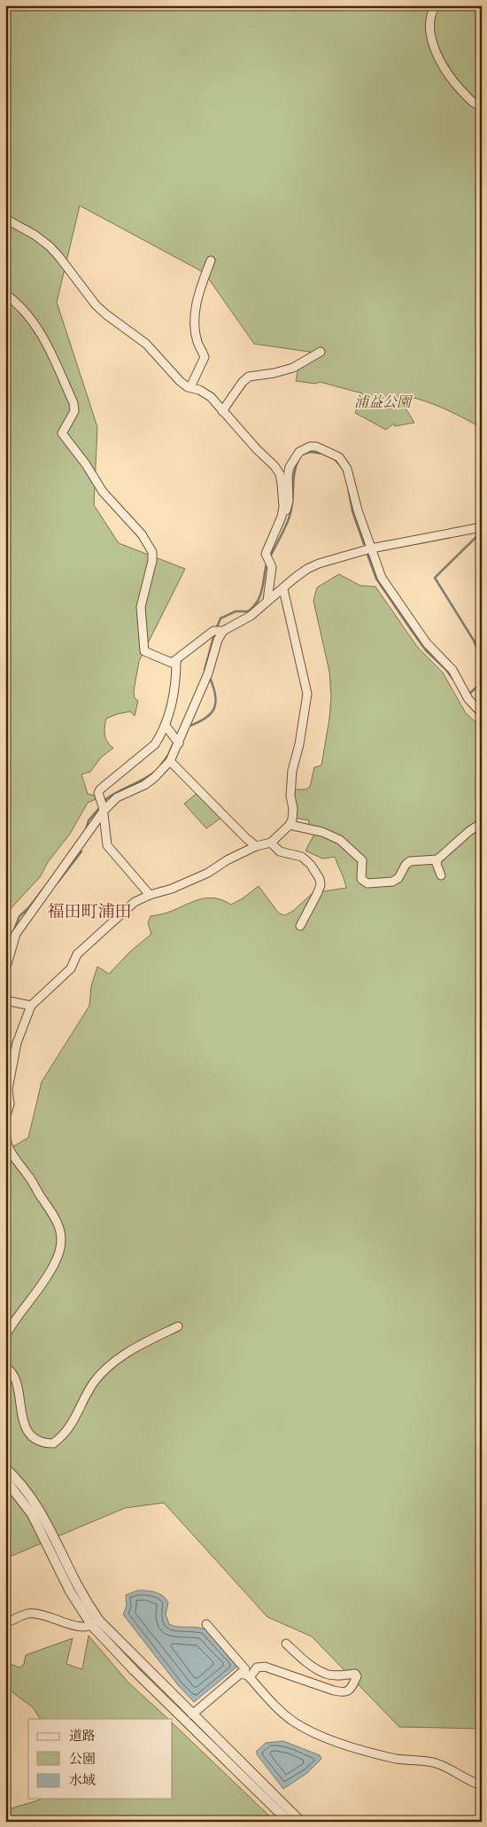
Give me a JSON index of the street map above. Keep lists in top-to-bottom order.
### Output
{
  "districts": ["福田町浦田"],
  "parks": ["浦益公園"],
  "legend": ["道路", "公園", "水域"]
}
